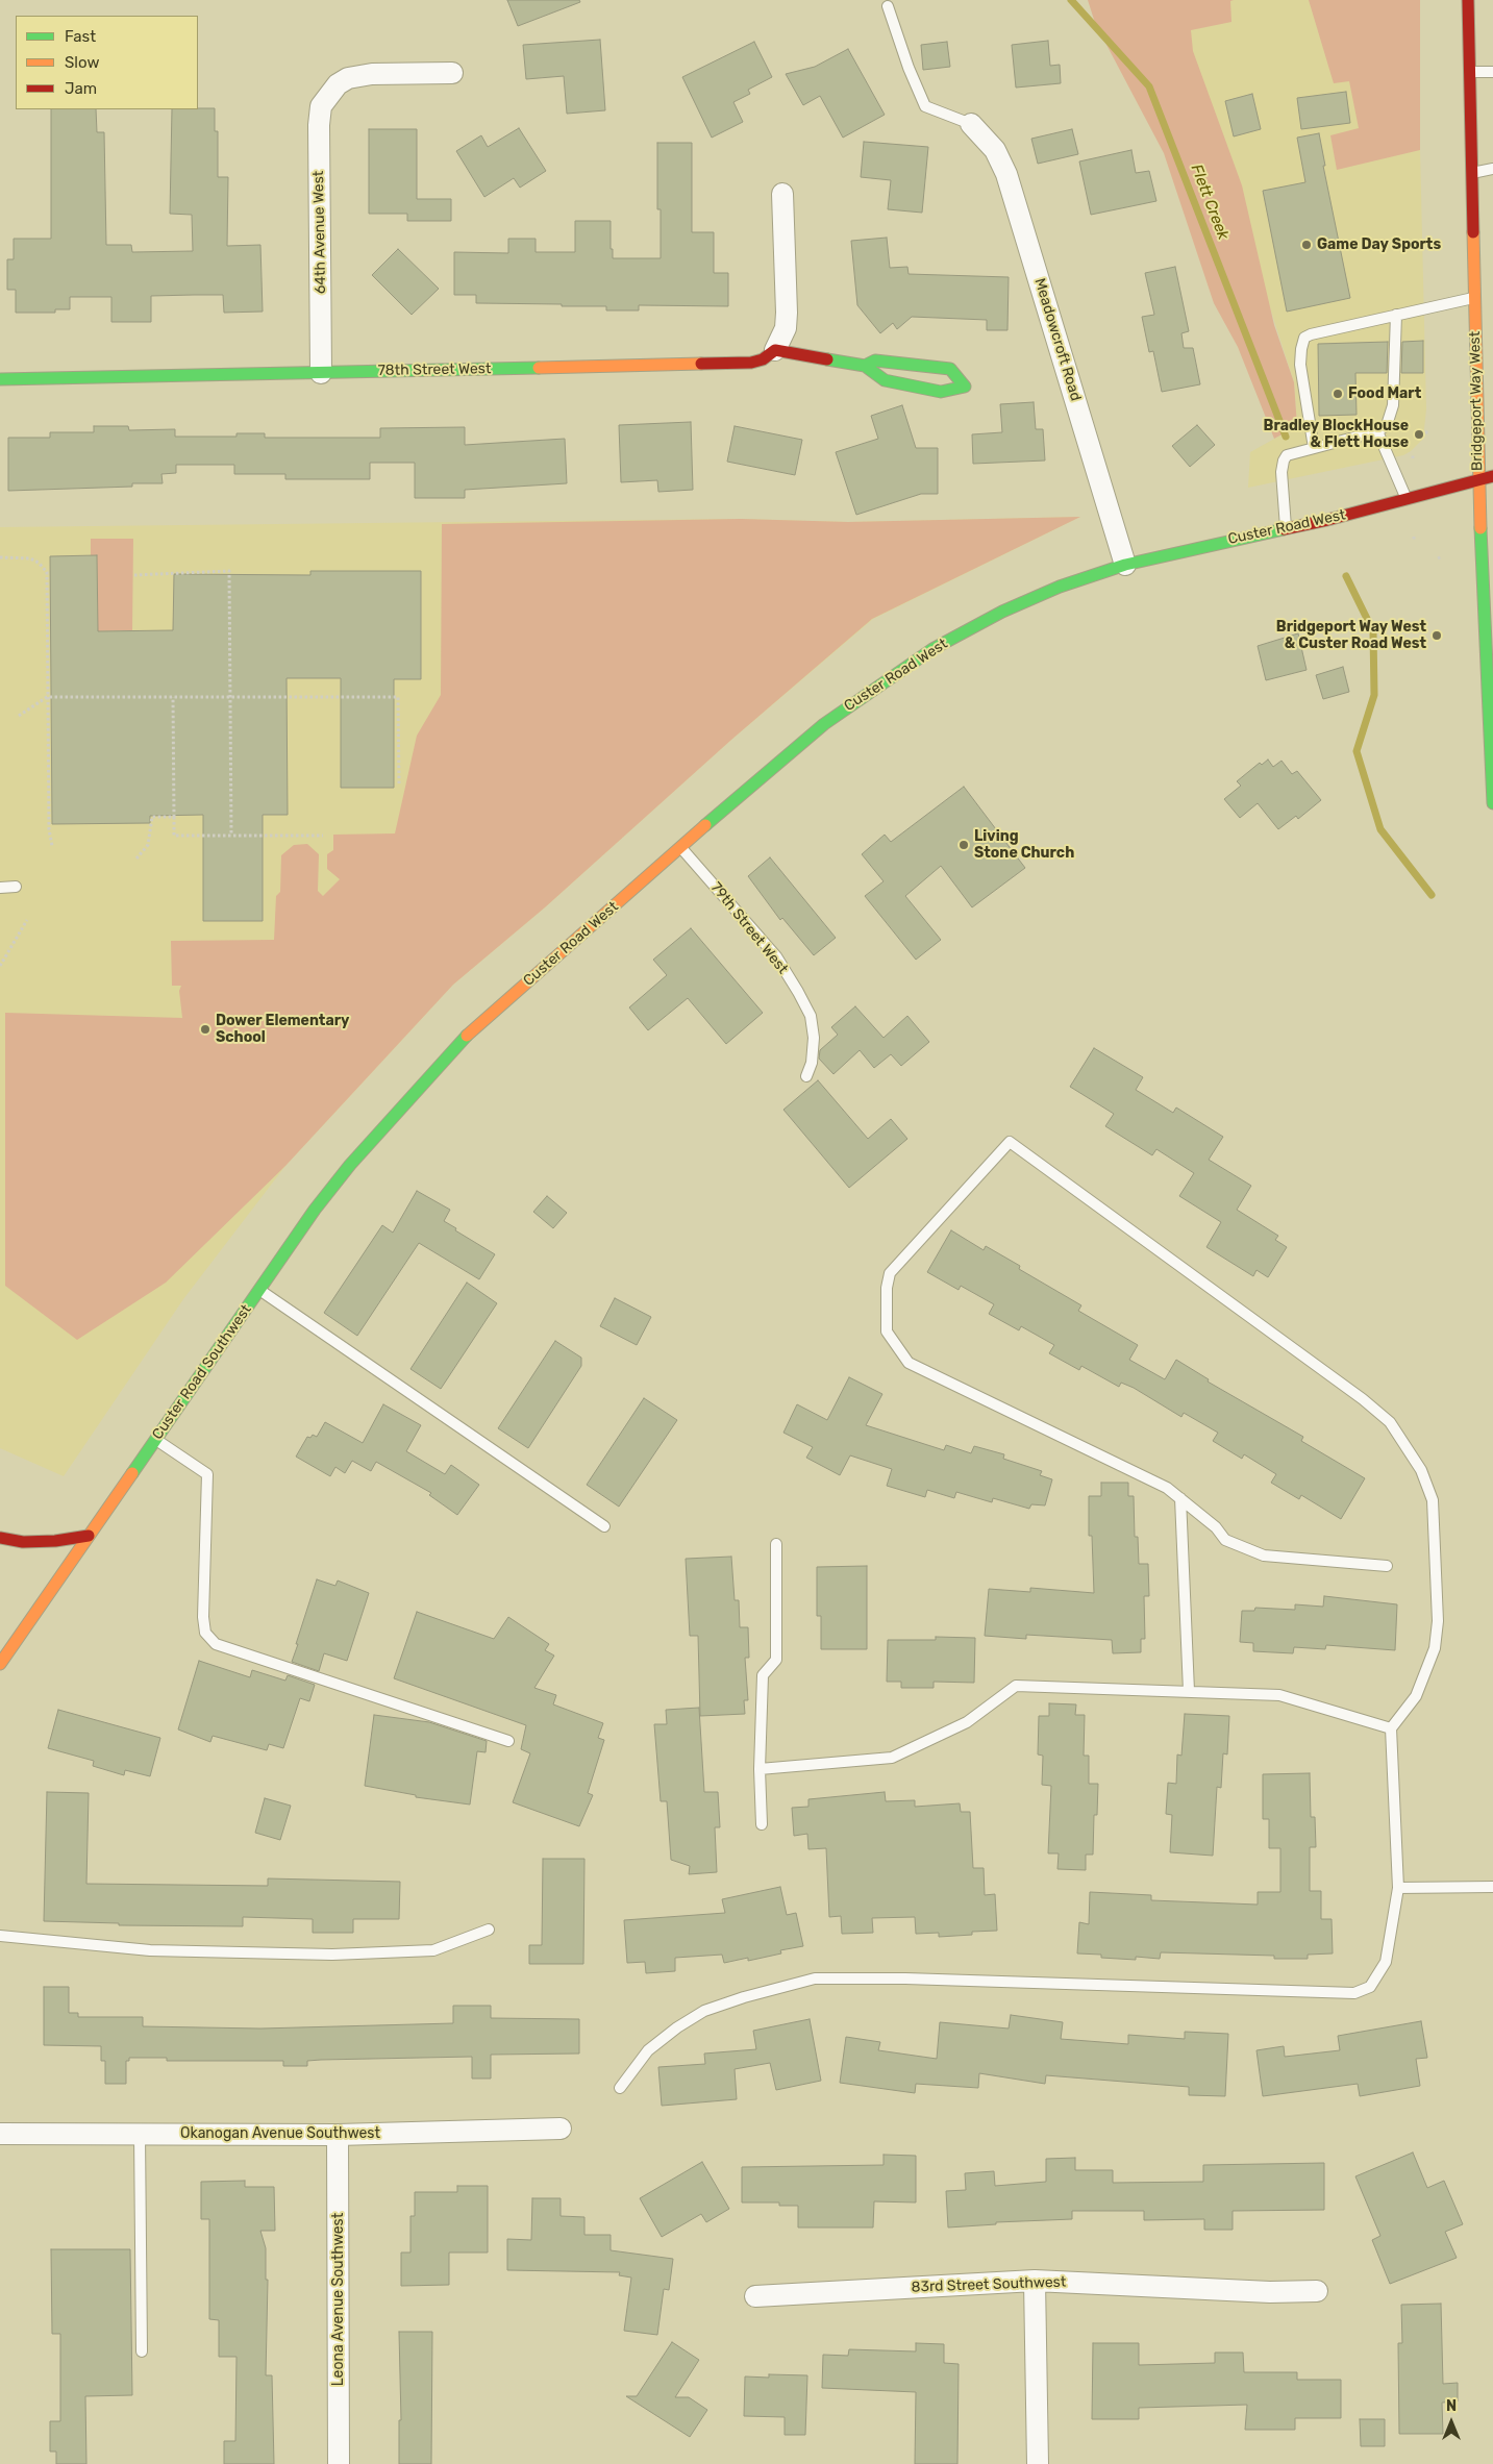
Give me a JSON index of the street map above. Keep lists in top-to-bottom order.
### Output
{
  "streets": {
    "main road": [
      "78th Street West",
      "Bridgeport Way West",
      "Custer Road West",
      "Custer Road Southwest"
    ],
    "street": [
      "64th Avenue West",
      "Meadowcroft Road",
      "Okanogan Avenue Southwest",
      "83rd Street Southwest",
      "Leona Avenue Southwest"
    ],
    "lane": ["79th Street West"]
  },
  "crossings": [
    ["64th Avenue West", "78th Street West"],
    ["Meadowcroft Road", "Custer Road West"],
    ["Bridgeport Way West", "Custer Road West"],
    ["Custer Road West", "79th Street West"],
    ["Custer Road West", "Custer Road Southwest"],
    ["Okanogan Avenue Southwest", "Leona Avenue Southwest"]
  ],
  "water": ["Flett Creek"],
  "places": [
    "Game Day Sports",
    "Food Mart",
    "Bradley BlockHouse & Flett House",
    "Bridgeport Way West & Custer Road West",
    "Living Stone Church",
    "Dower Elementary School"
  ],
  "legend": ["Fast", "Slow", "Jam"],
  "north": "top"
}
